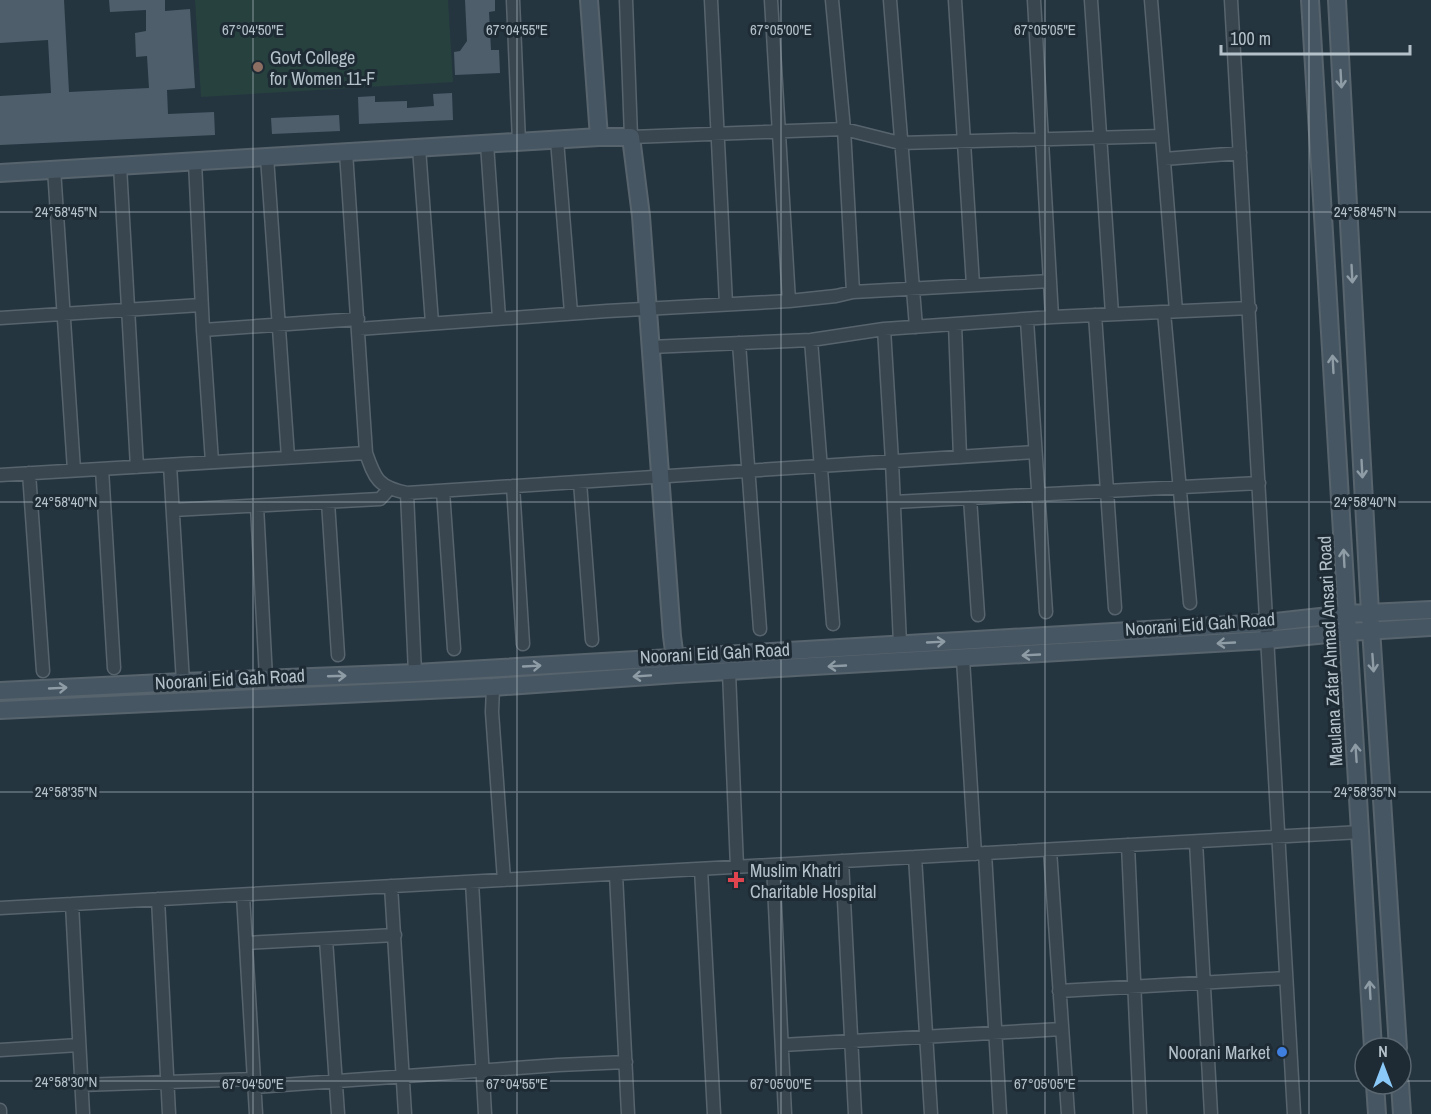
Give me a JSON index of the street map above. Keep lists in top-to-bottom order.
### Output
{
  "streets": {
    "main road": ["Noorani Eid Gah Road", "Maulana Zafar Ahmad Ansari Road"]
  },
  "crossings": [
    ["Noorani Eid Gah Road", "Maulana Zafar Ahmad Ansari Road"]
  ],
  "places": {
    "other": ["Govt College for Women 11-F", "Noorani Market"],
    "health": ["Muslim Khatri Charitable Hospital"]
  },
  "scale_bar": "100 m",
  "north": "top",
  "coordinates": [
    "67°04'50\"E",
    "67°04'55\"E",
    "67°05'00\"E",
    "67°05'05\"E",
    "24°58'45\"N",
    "24°58'40\"N",
    "24°58'35\"N",
    "24°58'30\"N"
  ]
}
